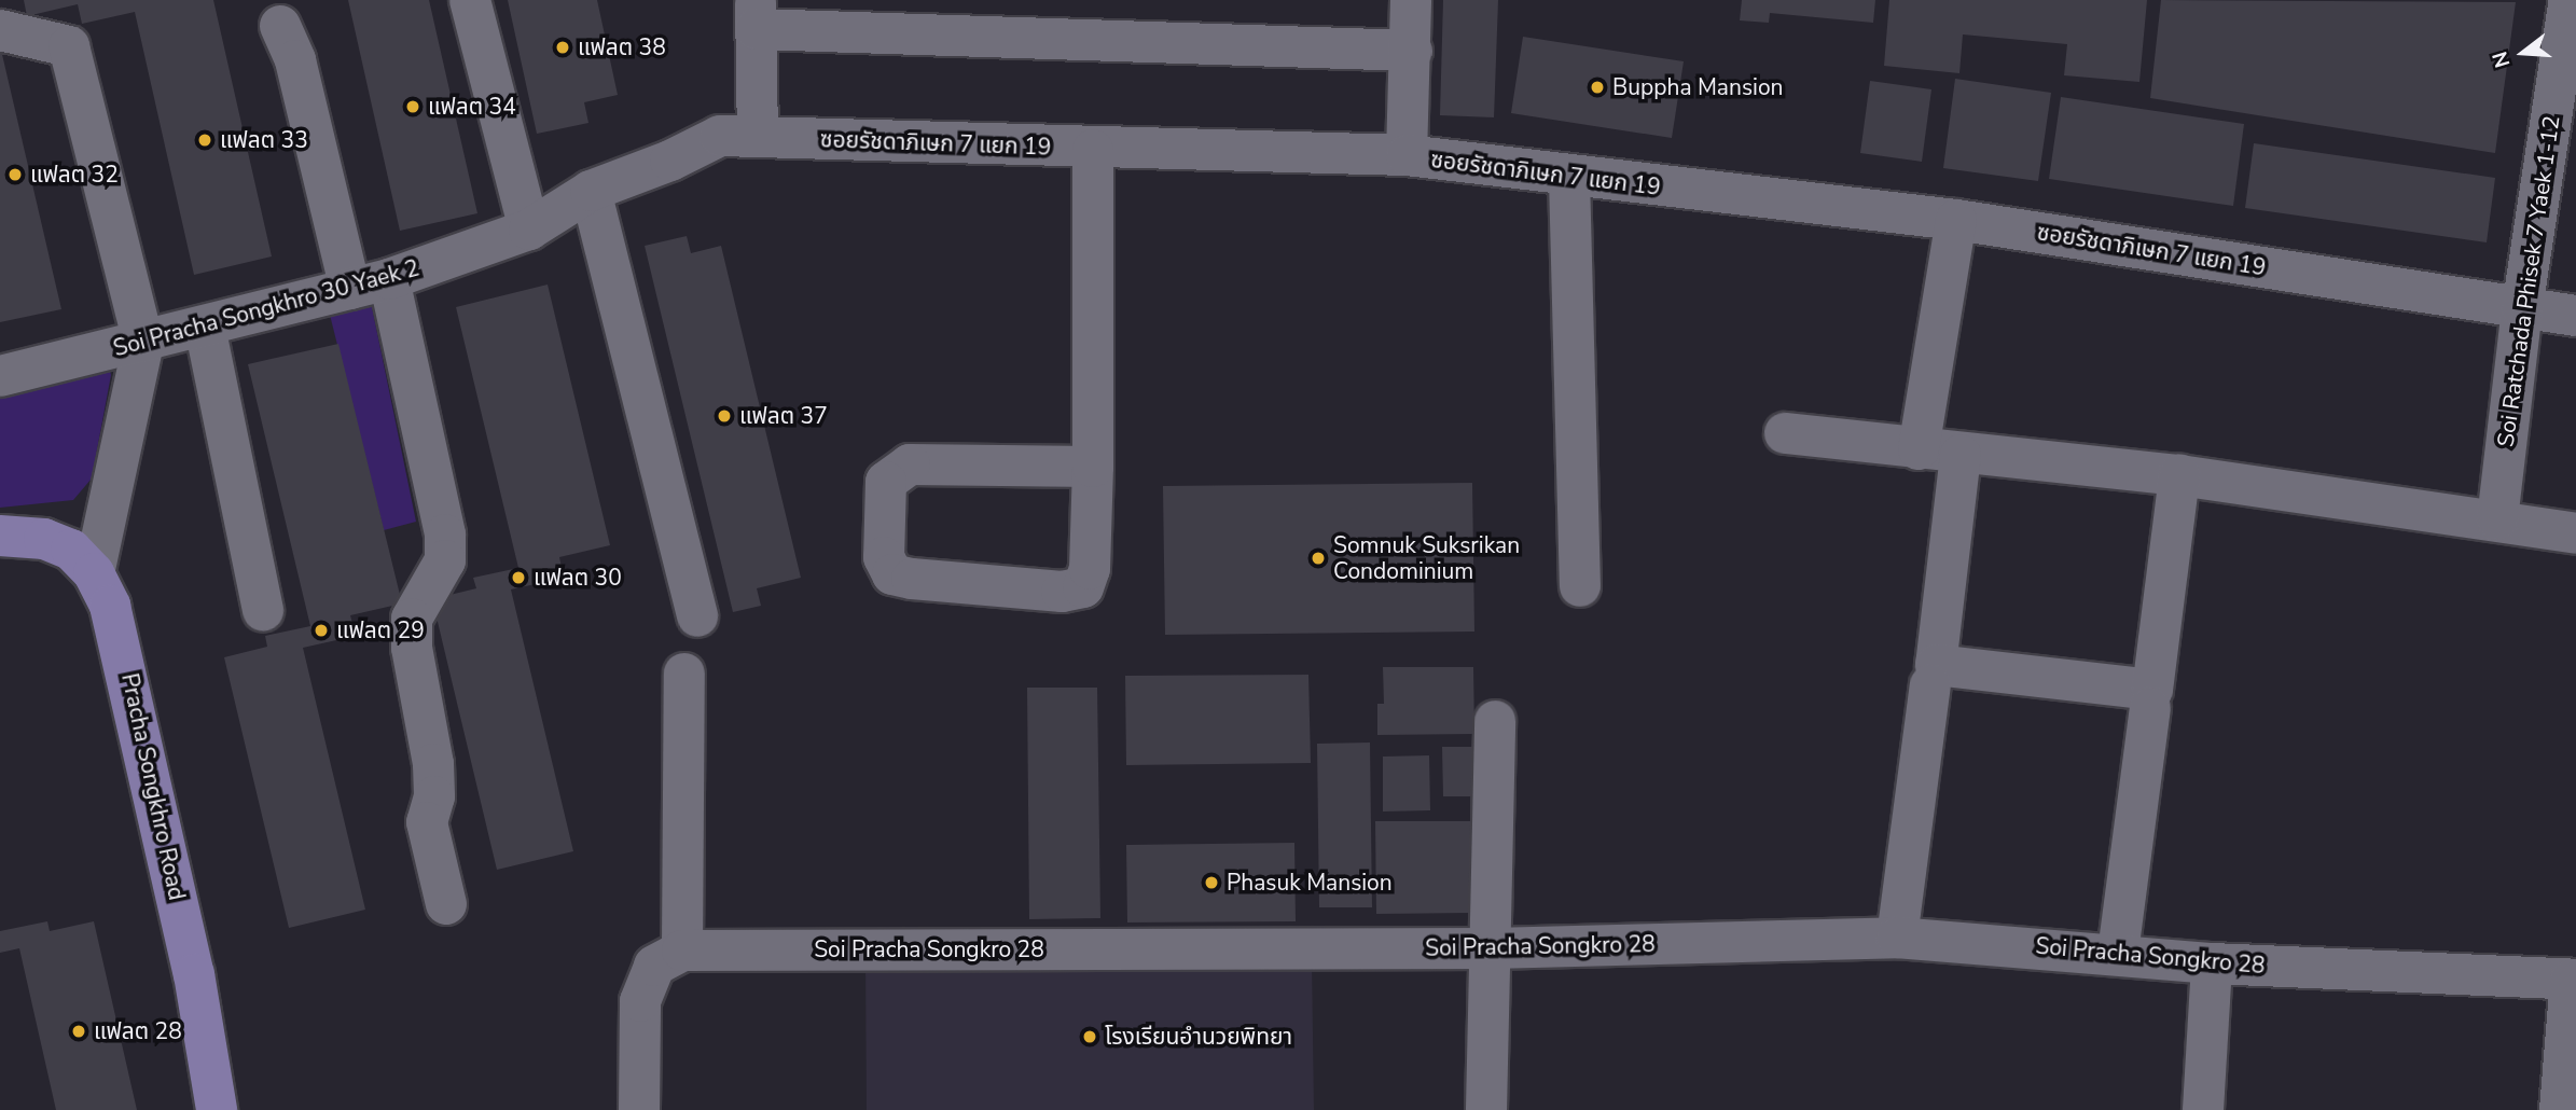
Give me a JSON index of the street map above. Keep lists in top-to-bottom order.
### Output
{
  "streets": {
    "main road": ["Pracha Songkhro Road"],
    "street": [
      "ซอยรัชดาภิเษก 7 แยก 19",
      "Soi Ratchada Phisek 7 Yaek 1-12",
      "Soi Pracha Songkhro 30 Yaek 2",
      "Soi Pracha Songkro 28"
    ]
  },
  "crossings": [
    ["ซอยรัชดาภิเษก 7 แยก 19", "Soi Ratchada Phisek 7 Yaek 1-12"],
    ["ซอยรัชดาภิเษก 7 แยก 19", "Soi Pracha Songkhro 30 Yaek 2"]
  ],
  "places": [
    "แฟลต 38",
    "Buppha Mansion",
    "แฟลต 34",
    "แฟลต 33",
    "แฟลต 32",
    "แฟลต 37",
    "Somnuk Suksrikan Condominium",
    "แฟลต 30",
    "แฟลต 29",
    "Phasuk Mansion",
    "แฟลต 28",
    "โรงเรียนอำนวยพิทยา"
  ],
  "north": "left"
}
